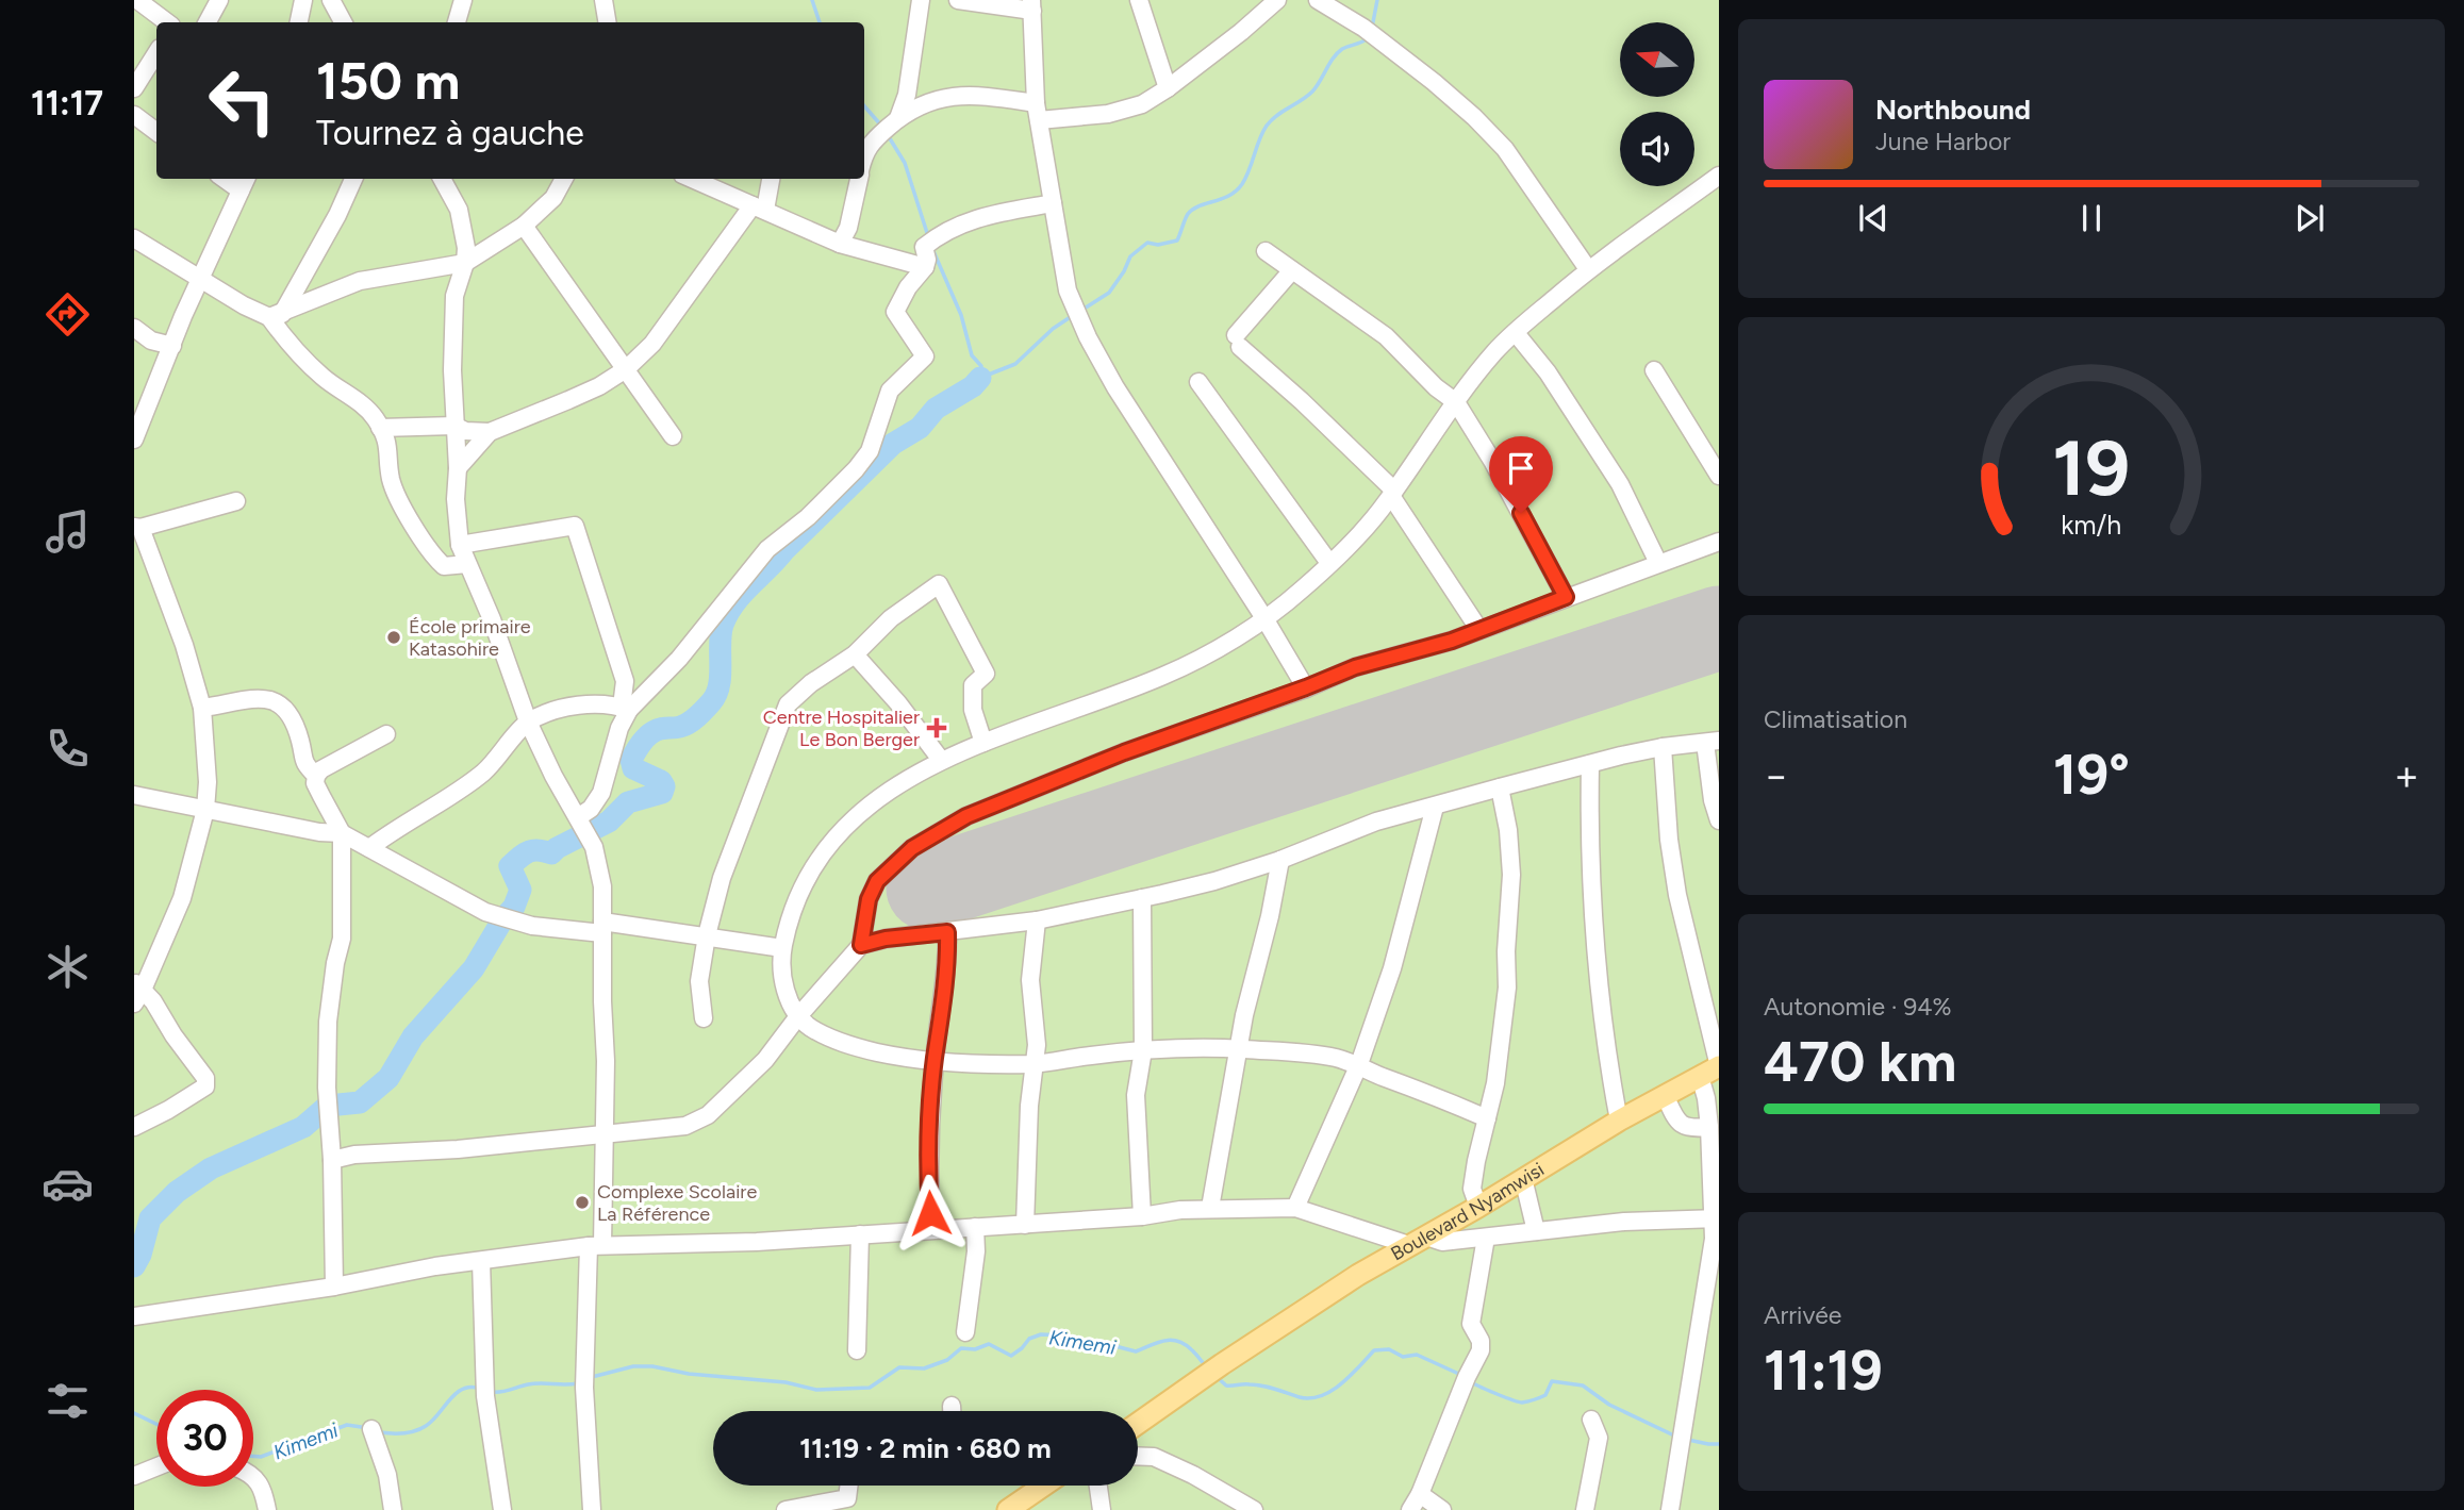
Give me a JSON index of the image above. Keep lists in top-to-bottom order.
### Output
{
  "streets": {
    "main road": ["Boulevard Nyamwisi"]
  },
  "water": ["Kimemi"],
  "places": {
    "other": ["École primaire Katasohire", "Complexe Scolaire La Référence"],
    "health": ["Centre Hospitalier Le Bon Berger"]
  },
  "north": "left",
  "page": {
    "tabs": "11:17",
    "turn": ["150 m", "Tournez à gauche"],
    "song": ["Northbound", "June Harbor"],
    "tile": [
      "Climatisation",
      ["Autonomie · 94%", "470 km"],
      ["Arrivée", "11:19"]
    ],
    "heat": ["−", "19°", "+"],
    "limit": "30",
    "trip": "11:19 · 2 min · 680 m",
    "gauge": ["19", "km/h"]
  }
}
